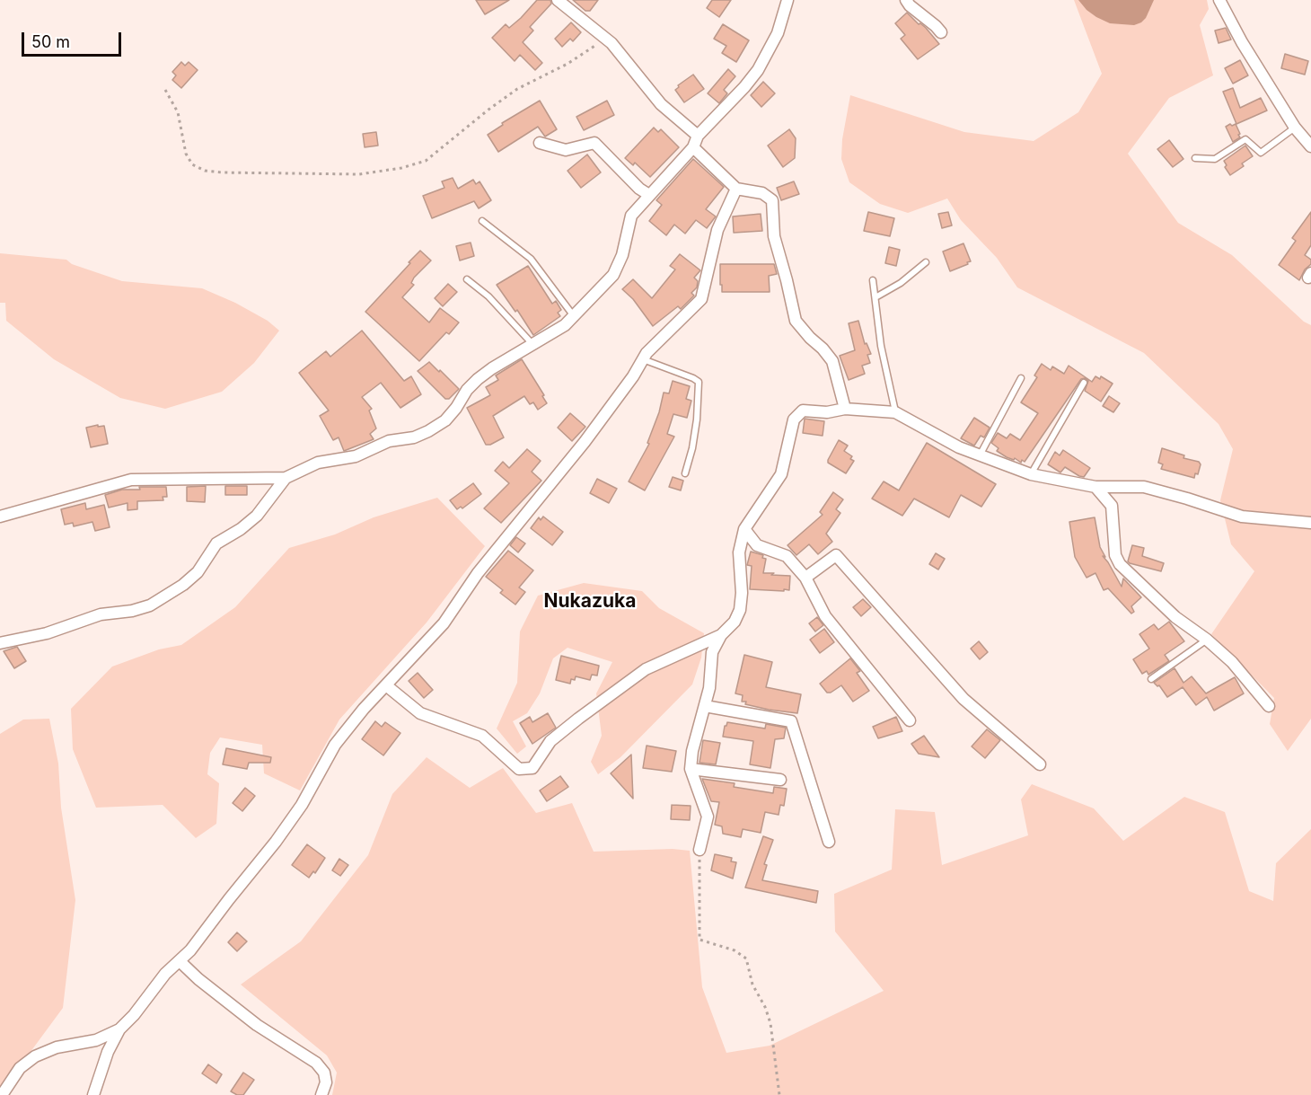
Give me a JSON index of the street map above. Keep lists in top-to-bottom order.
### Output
{
  "districts": ["Nukazuka"],
  "scale_bar": "50 m"
}
